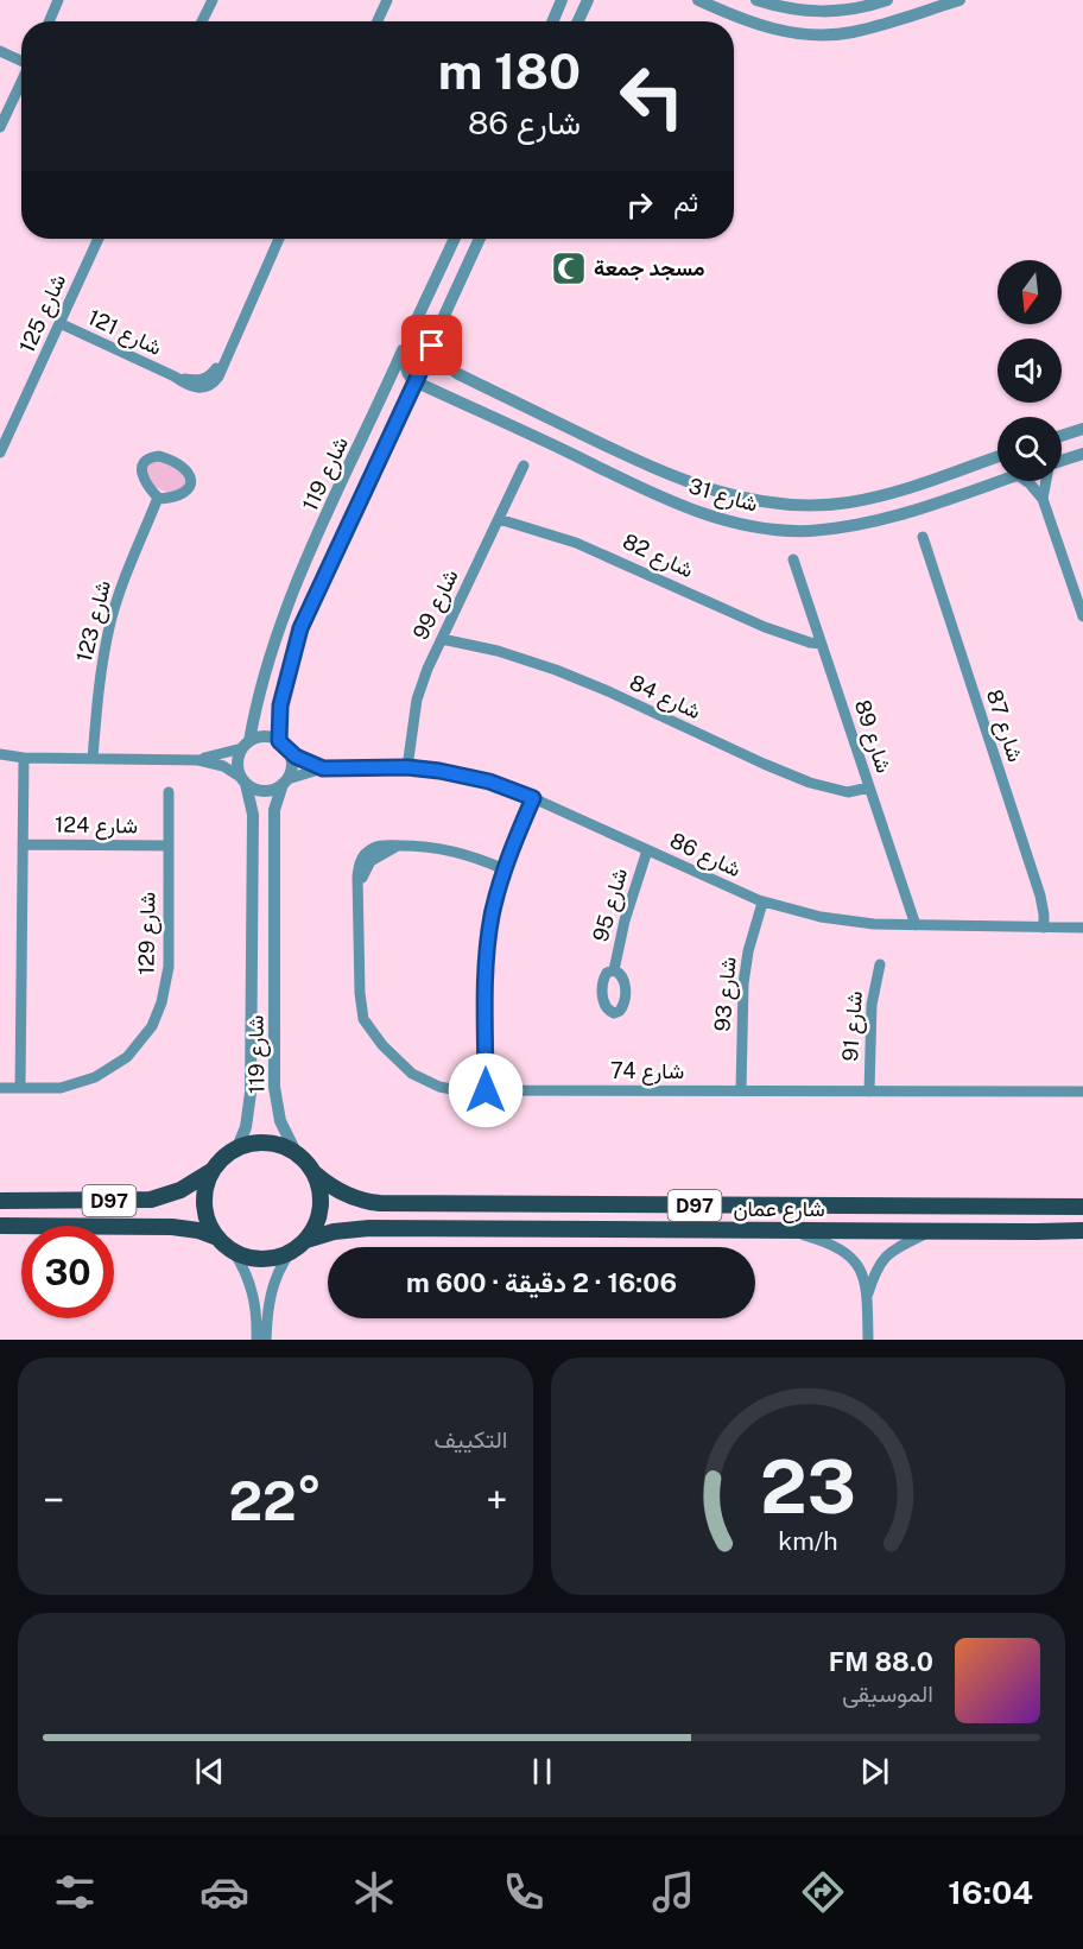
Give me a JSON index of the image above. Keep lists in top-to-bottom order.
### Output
{
  "streets": {
    "main road": ["D97", "شارع عمان"],
    "street": [
      "شارع 125",
      "شارع 121",
      "شارع 119",
      "شارع 31",
      "شارع 82",
      "شارع 99",
      "شارع 123",
      "شارع 84",
      "شارع 87",
      "شارع 89",
      "شارع 124",
      "شارع 86",
      "شارع 95",
      "شارع 129",
      "شارع 93",
      "شارع 91",
      "شارع 74"
    ]
  },
  "crossings": [
    ["شارع 125", "شارع 121"],
    ["شارع 119", "شارع 31"],
    ["شارع 119", "شارع 86"],
    ["شارع 119", "D97"],
    ["شارع 119", "شارع عمان"],
    ["شارع 82", "شارع 99"],
    ["شارع 82", "شارع 89"],
    ["شارع 99", "شارع 84"],
    ["شارع 99", "شارع 86"],
    ["شارع 84", "شارع 89"],
    ["شارع 87", "شارع 86"],
    ["شارع 89", "شارع 86"],
    ["شارع 124", "شارع 129"],
    ["شارع 86", "شارع 95"],
    ["شارع 86", "شارع 93"],
    ["شارع 93", "شارع 74"],
    ["شارع 91", "شارع 74"],
    ["D97", "شارع عمان"]
  ],
  "places": {
    "mosque": ["مسجد جمعة"]
  },
  "north": "bottom",
  "page": {
    "turn": ["180 m", "شارع 86"],
    "then": "ثم",
    "limit": "30",
    "trip": "16:06 · 2 دقيقة · 600 m",
    "tile": "التكييف",
    "heat": ["−", "22°", "+"],
    "song": ["88.0 FM", "الموسيقى"],
    "tabs": "16:04",
    "gauge": ["23", "km/h"]
  }
}
